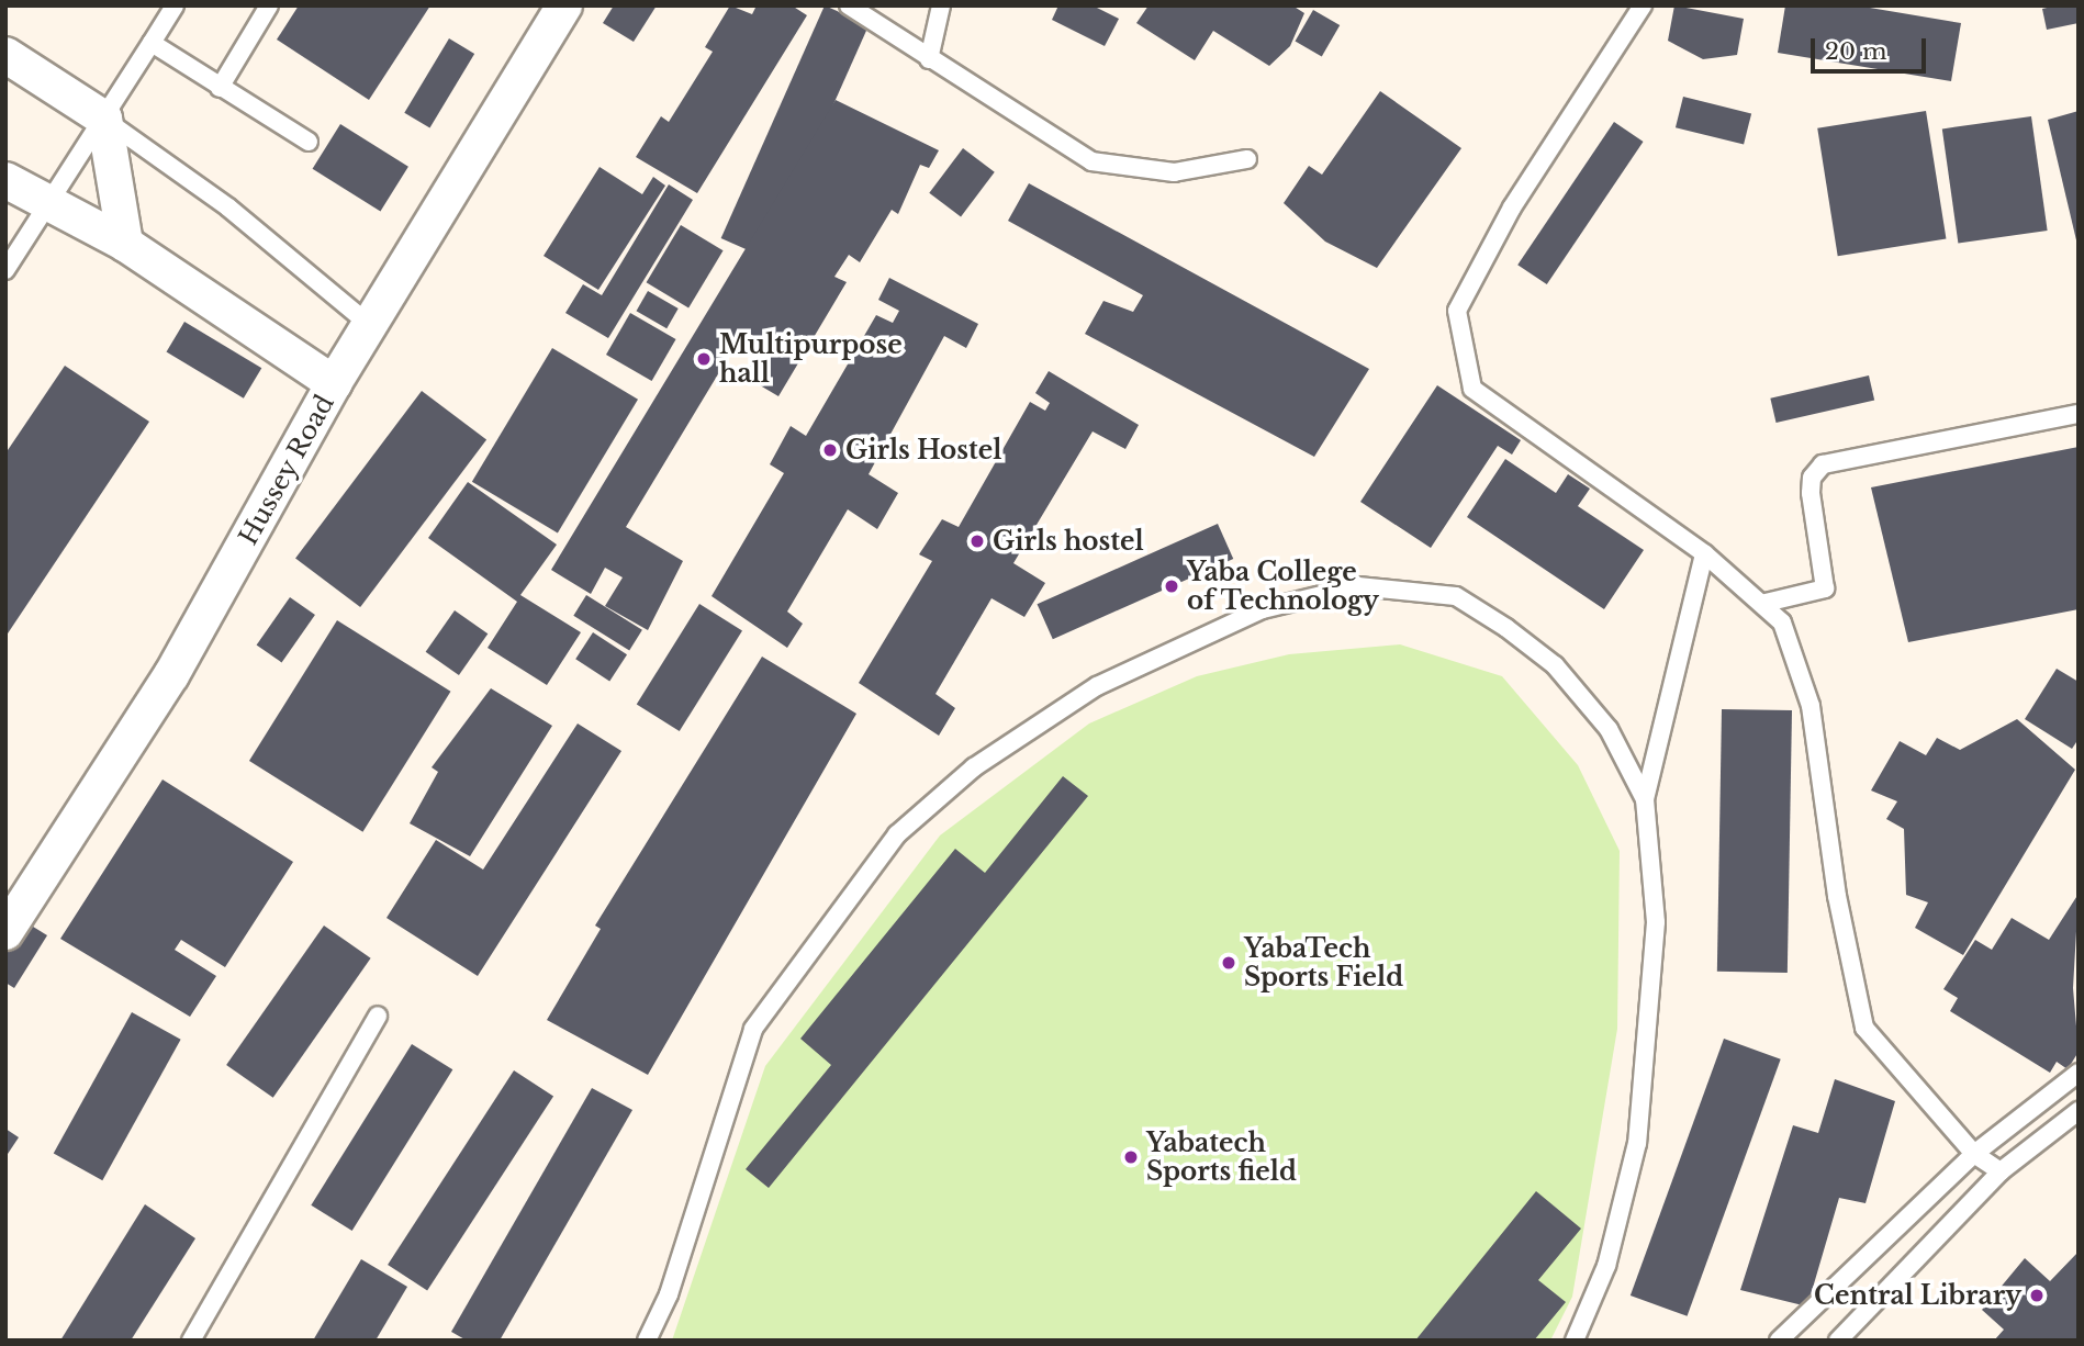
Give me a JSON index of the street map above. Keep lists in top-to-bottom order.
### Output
{
  "streets": {
    "street": ["Hussey Road"]
  },
  "places": [
    "Multipurpose hall",
    "Girls Hostel",
    "Girls hostel",
    "Yaba College of Technology",
    "YabaTech Sports Field",
    "Yabatech Sports field",
    "Central Library"
  ],
  "scale_bar": "20 m"
}
